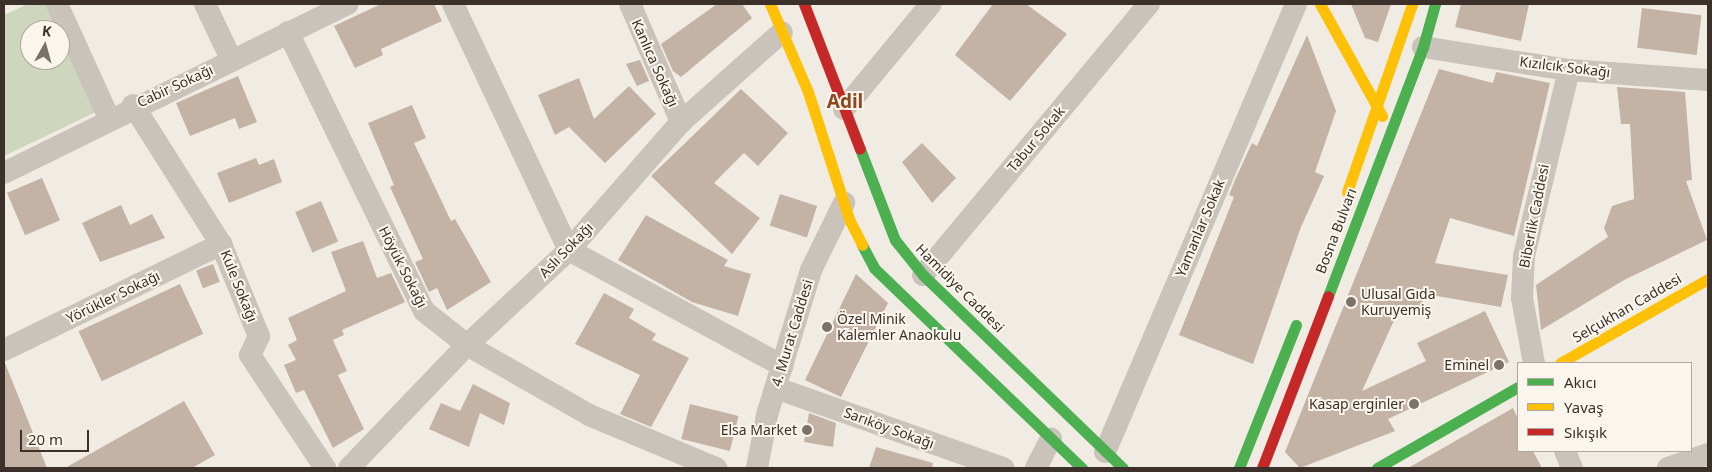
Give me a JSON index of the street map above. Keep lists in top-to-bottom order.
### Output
{
  "streets": {
    "street": [
      "Kanlıca Sokağı",
      "Kızılcık Sokağı",
      "Cabir Sokağı",
      "Tabur Sokak",
      "Biberlik Caddesi",
      "Yamanlar Sokak",
      "Bosna Bulvarı",
      "Aslı Sokağı",
      "Höyük Sokağı",
      "Kule Sokağı",
      "Hamidiye Caddesi",
      "Yörükler Sokağı",
      "Selçukhan Caddesi",
      "4. Murat Caddesi",
      "Sarıköy Sokağı"
    ]
  },
  "crossings": [
    ["Kanlıca Sokağı", "Aslı Sokağı"],
    ["Kızılcık Sokağı", "Biberlik Caddesi"],
    ["Kızılcık Sokağı", "Bosna Bulvarı"],
    ["Cabir Sokağı", "Höyük Sokağı"],
    ["Cabir Sokağı", "Kule Sokağı"],
    ["Tabur Sokak", "Hamidiye Caddesi"],
    ["Yamanlar Sokak", "Hamidiye Caddesi"],
    ["Aslı Sokağı", "Höyük Sokağı"],
    ["Kule Sokağı", "Yörükler Sokağı"],
    ["4. Murat Caddesi", "Sarıköy Sokağı"]
  ],
  "districts": ["Adil"],
  "places": [
    "Ulusal Gıda Kuruyemiş",
    "Özel Minik Kalemler Anaokulu",
    "Eminel",
    "Kasap erginler",
    "Elsa Market"
  ],
  "legend": ["Akıcı", "Yavaş", "Sıkışık"],
  "scale_bar": "20 m",
  "north": "top"
}
